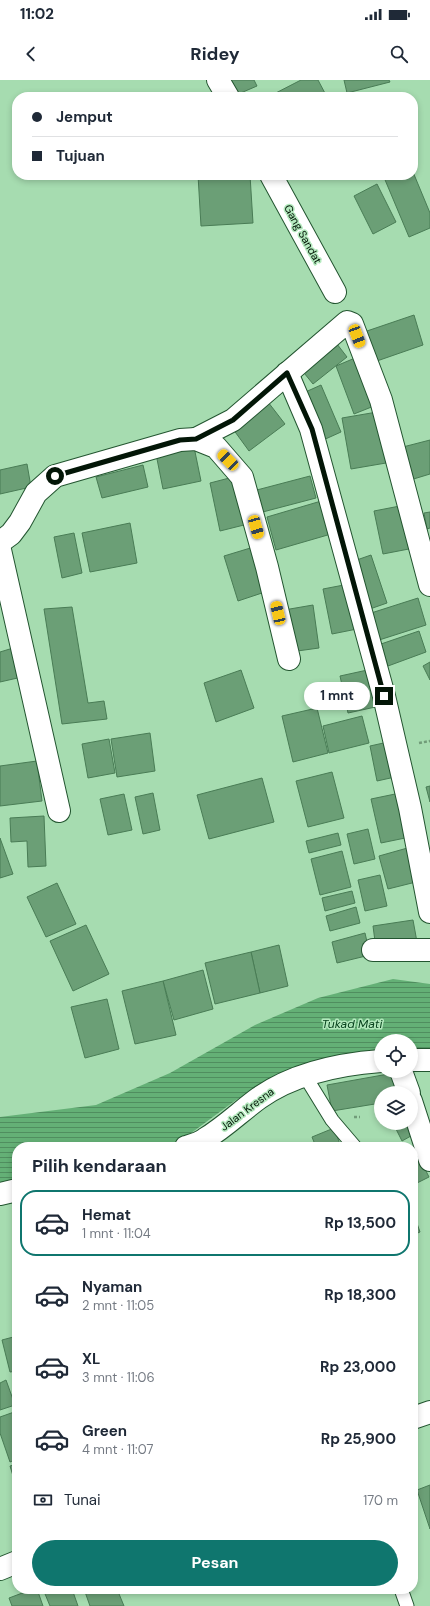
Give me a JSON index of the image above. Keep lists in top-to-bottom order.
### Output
{
  "streets": {
    "street": ["Gang Sandat", "Jalan Kresna"]
  },
  "water": ["Tukad Mati"],
  "page": {
    "status": "11:02",
    "header": "Ridey",
    "banner": ["Jemput", "Tujuan"],
    "bubble": "1 mnt",
    "heading": "Pilih kendaraan",
    "list": [
      {
        "name": "Hemat",
        "note": "1 mnt · 11:04",
        "value": "Rp 13,500"
      },
      {
        "name": "Nyaman",
        "note": "2 mnt · 11:05",
        "value": "Rp 18,300"
      },
      {
        "name": "XL",
        "note": "3 mnt · 11:06",
        "value": "Rp 23,000"
      },
      {
        "name": "Green",
        "note": "4 mnt · 11:07",
        "value": "Rp 25,900"
      }
    ],
    "pay": ["Tunai", "170 m"],
    "buttons": "Pesan"
  }
}
